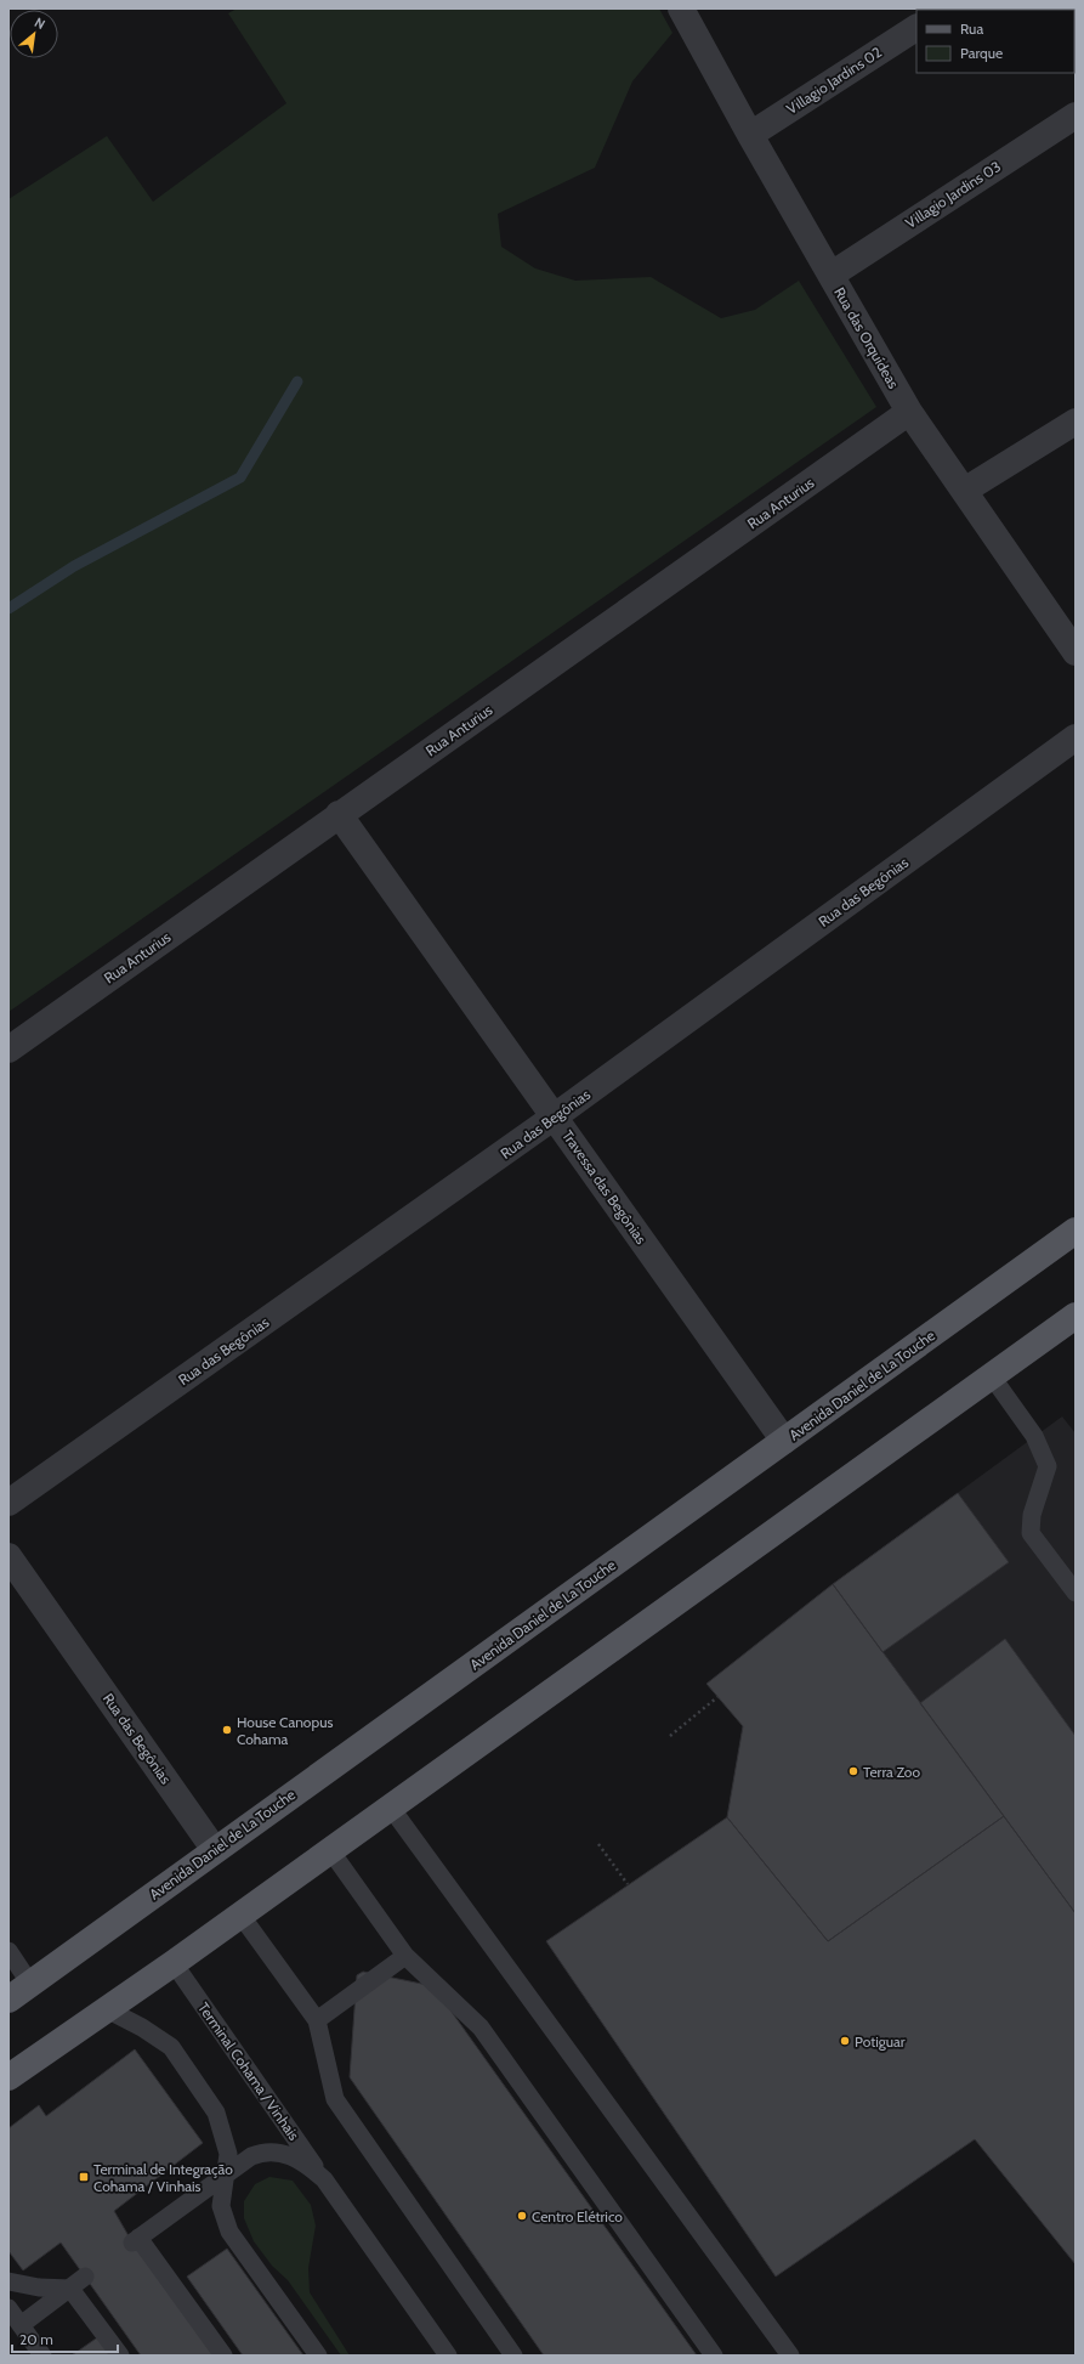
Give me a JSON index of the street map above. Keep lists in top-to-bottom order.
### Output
{
  "streets": {
    "main road": ["Avenida Daniel de La Touche"],
    "street": [
      "Villagio Jardins 02",
      "Villagio Jardins 03",
      "Rua das Orquídeas",
      "Rua Anturius",
      "Rua das Begônias",
      "Travessa das Begônias"
    ],
    "lane": ["Terminal Cohama / Vinhais"]
  },
  "crossings": [
    ["Villagio Jardins 02", "Rua das Orquídeas"],
    ["Villagio Jardins 03", "Rua das Orquídeas"],
    ["Rua das Orquídeas", "Rua Anturius"],
    ["Rua Anturius", "Travessa das Begônias"],
    ["Rua das Begônias", "Travessa das Begônias"],
    ["Rua das Begônias", "Avenida Daniel de La Touche"],
    ["Travessa das Begônias", "Avenida Daniel de La Touche"]
  ],
  "places": {
    "other": [
      "House Canopus Cohama",
      "Terra Zoo",
      "Potiguar",
      "Centro Elétrico"
    ],
    "transit": ["Terminal de Integração Cohama / Vinhais"]
  },
  "legend": ["Rua", "Parque"],
  "scale_bar": "20 m",
  "north": "top right"
}
